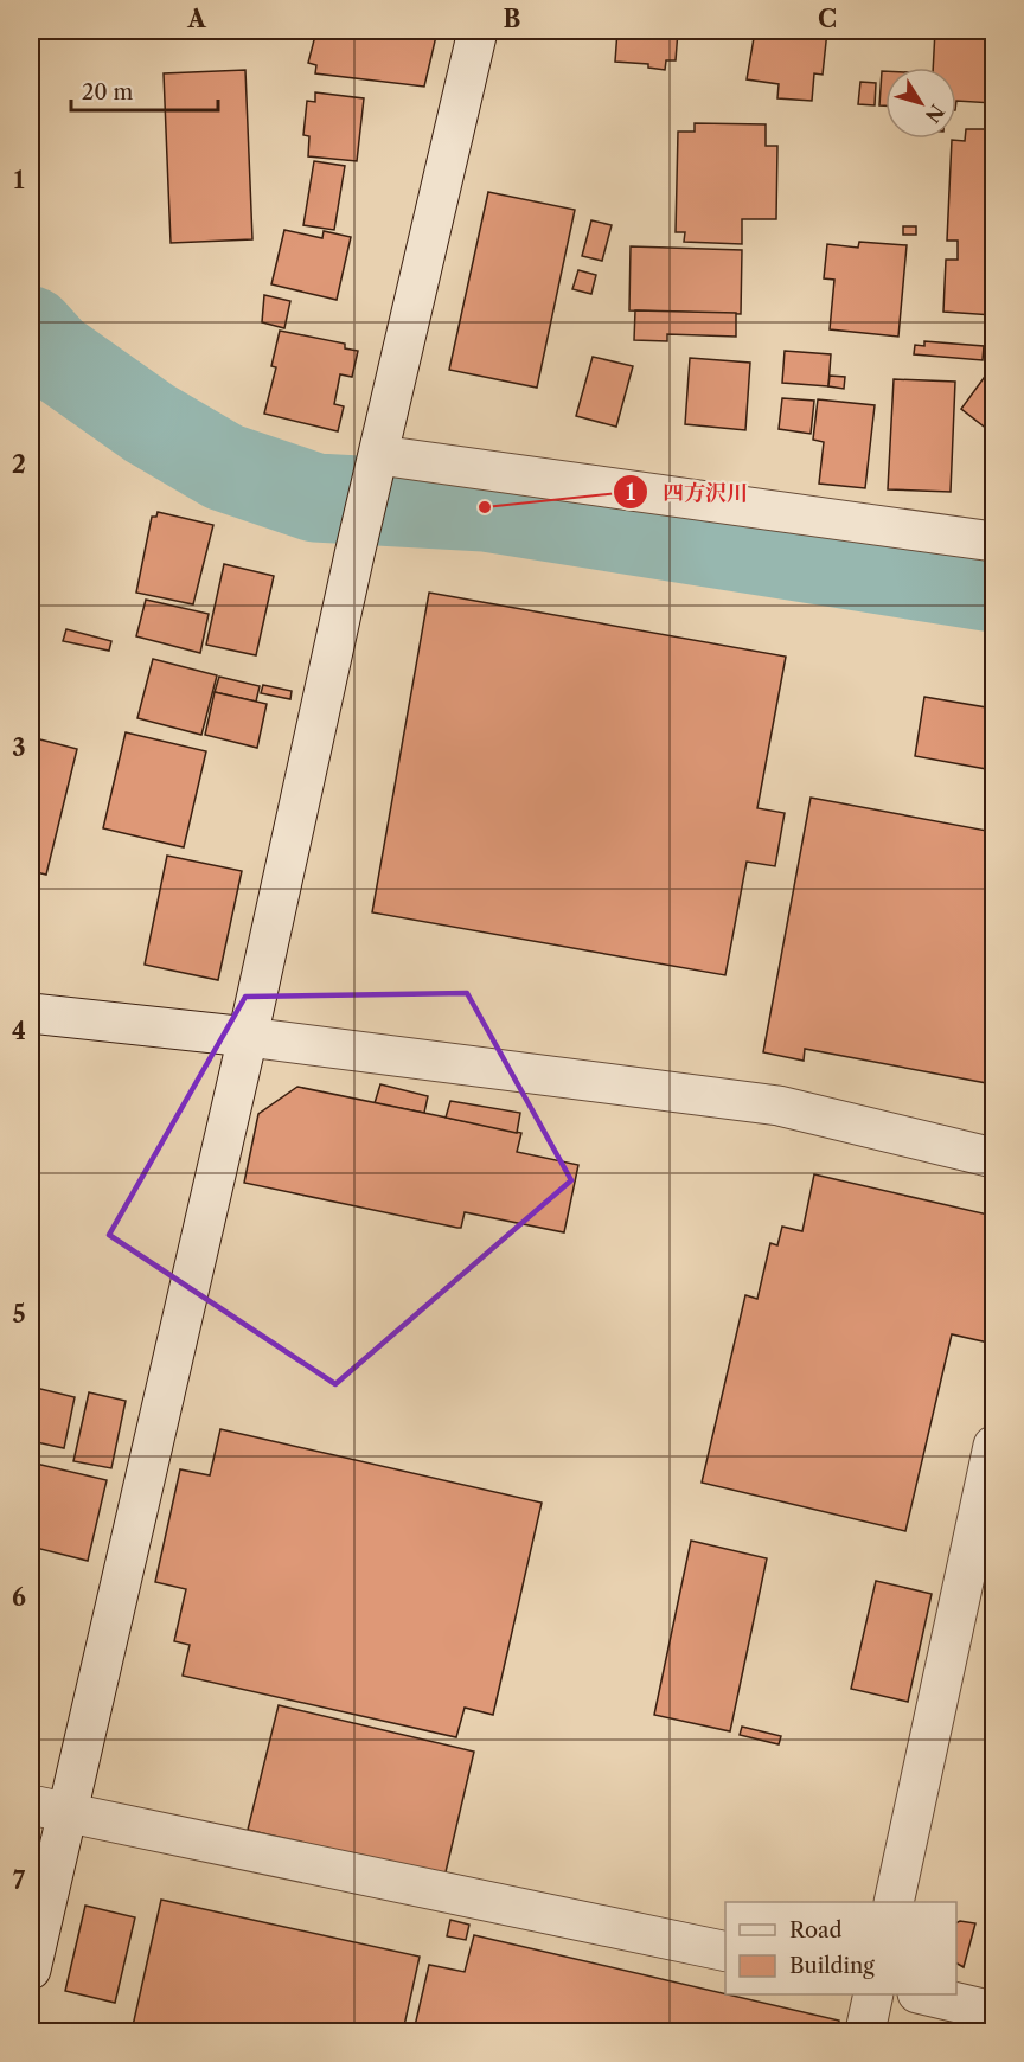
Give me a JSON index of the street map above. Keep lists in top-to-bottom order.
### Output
{
  "places": ["四方沢川"],
  "legend": ["Road", "Building"],
  "scale_bar": "20 m",
  "north": "bottom right",
  "grid": {
    "columns": ["A", "B", "C"],
    "rows": [
      "1",
      "2",
      "3",
      "4",
      "5",
      "6",
      "7"
    ]
  }
}
